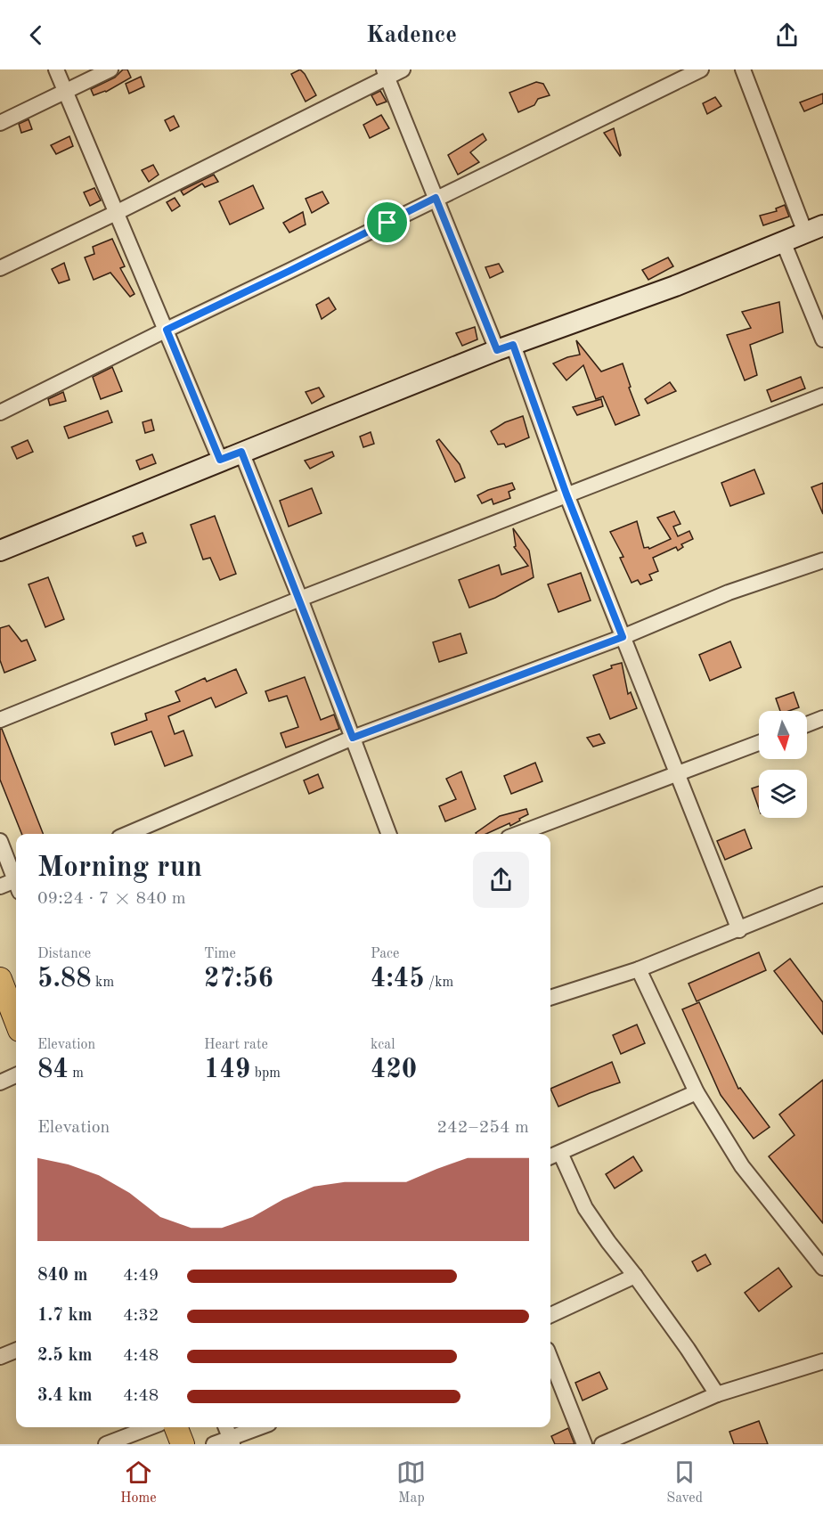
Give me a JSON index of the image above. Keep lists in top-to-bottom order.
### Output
{
  "north": "bottom",
  "page": {
    "header": "Kadence",
    "heading": ["Morning run", "09:24 · 7 × 840 m"],
    "stats": [
      ["Distance", "5.88 km"],
      ["Time", "27:56"],
      ["Pace", "4:45 /km"],
      ["Elevation", "84 m"],
      ["Heart rate", "149 bpm"],
      ["kcal", "420"]
    ],
    "chart": ["Elevation", "242–254 m"],
    "list": [
      {
        "name": "840 m",
        "note": "4:49"
      },
      {
        "name": "1.7 km",
        "note": "4:32"
      },
      {
        "name": "2.5 km",
        "note": "4:48"
      },
      {
        "name": "3.4 km",
        "note": "4:48"
      }
    ],
    "tabs": ["Home", "Map", "Saved"]
  }
}
